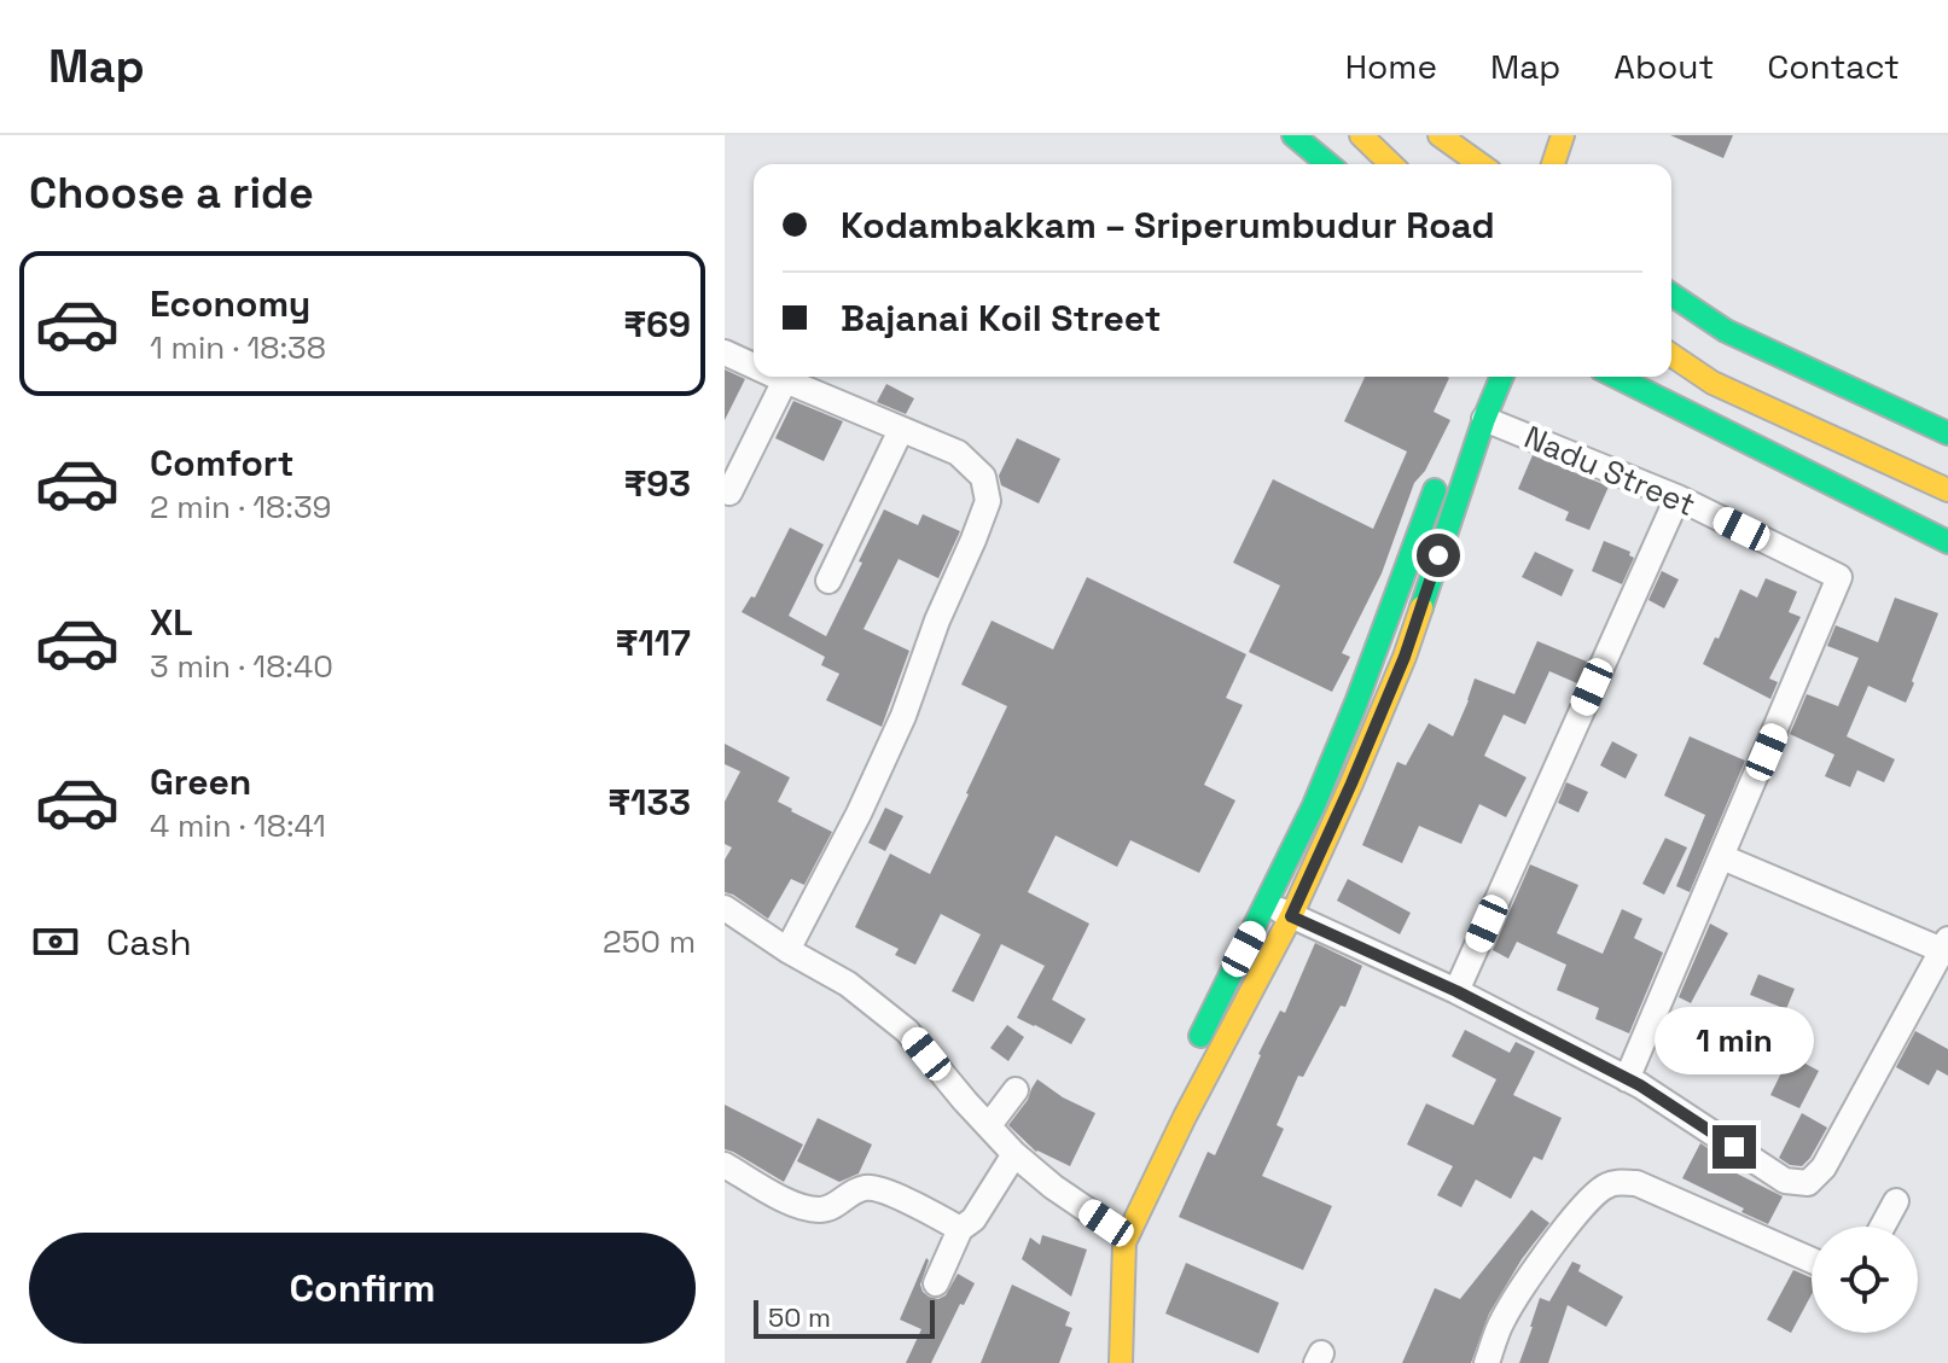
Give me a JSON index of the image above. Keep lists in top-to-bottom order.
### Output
{
  "streets": {
    "street": ["Nadu Street"]
  },
  "scale_bar": "50 m",
  "page": {
    "header": "Map",
    "nav": [
      "Home",
      "Map",
      "About",
      "Contact"
    ],
    "heading": "Choose a ride",
    "banner": ["Kodambakkam – Sriperumbudur Road", "Bajanai Koil Street"],
    "list": [
      {
        "name": "Economy",
        "note": "1 min · 18:38",
        "value": "₹69"
      },
      {
        "name": "Comfort",
        "note": "2 min · 18:39",
        "value": "₹93"
      },
      {
        "name": "XL",
        "note": "3 min · 18:40",
        "value": "₹117"
      },
      {
        "name": "Green",
        "note": "4 min · 18:41",
        "value": "₹133"
      }
    ],
    "pay": ["Cash", "250 m"],
    "bubble": "1 min",
    "buttons": "Confirm",
    "scale": "50 m"
  }
}
